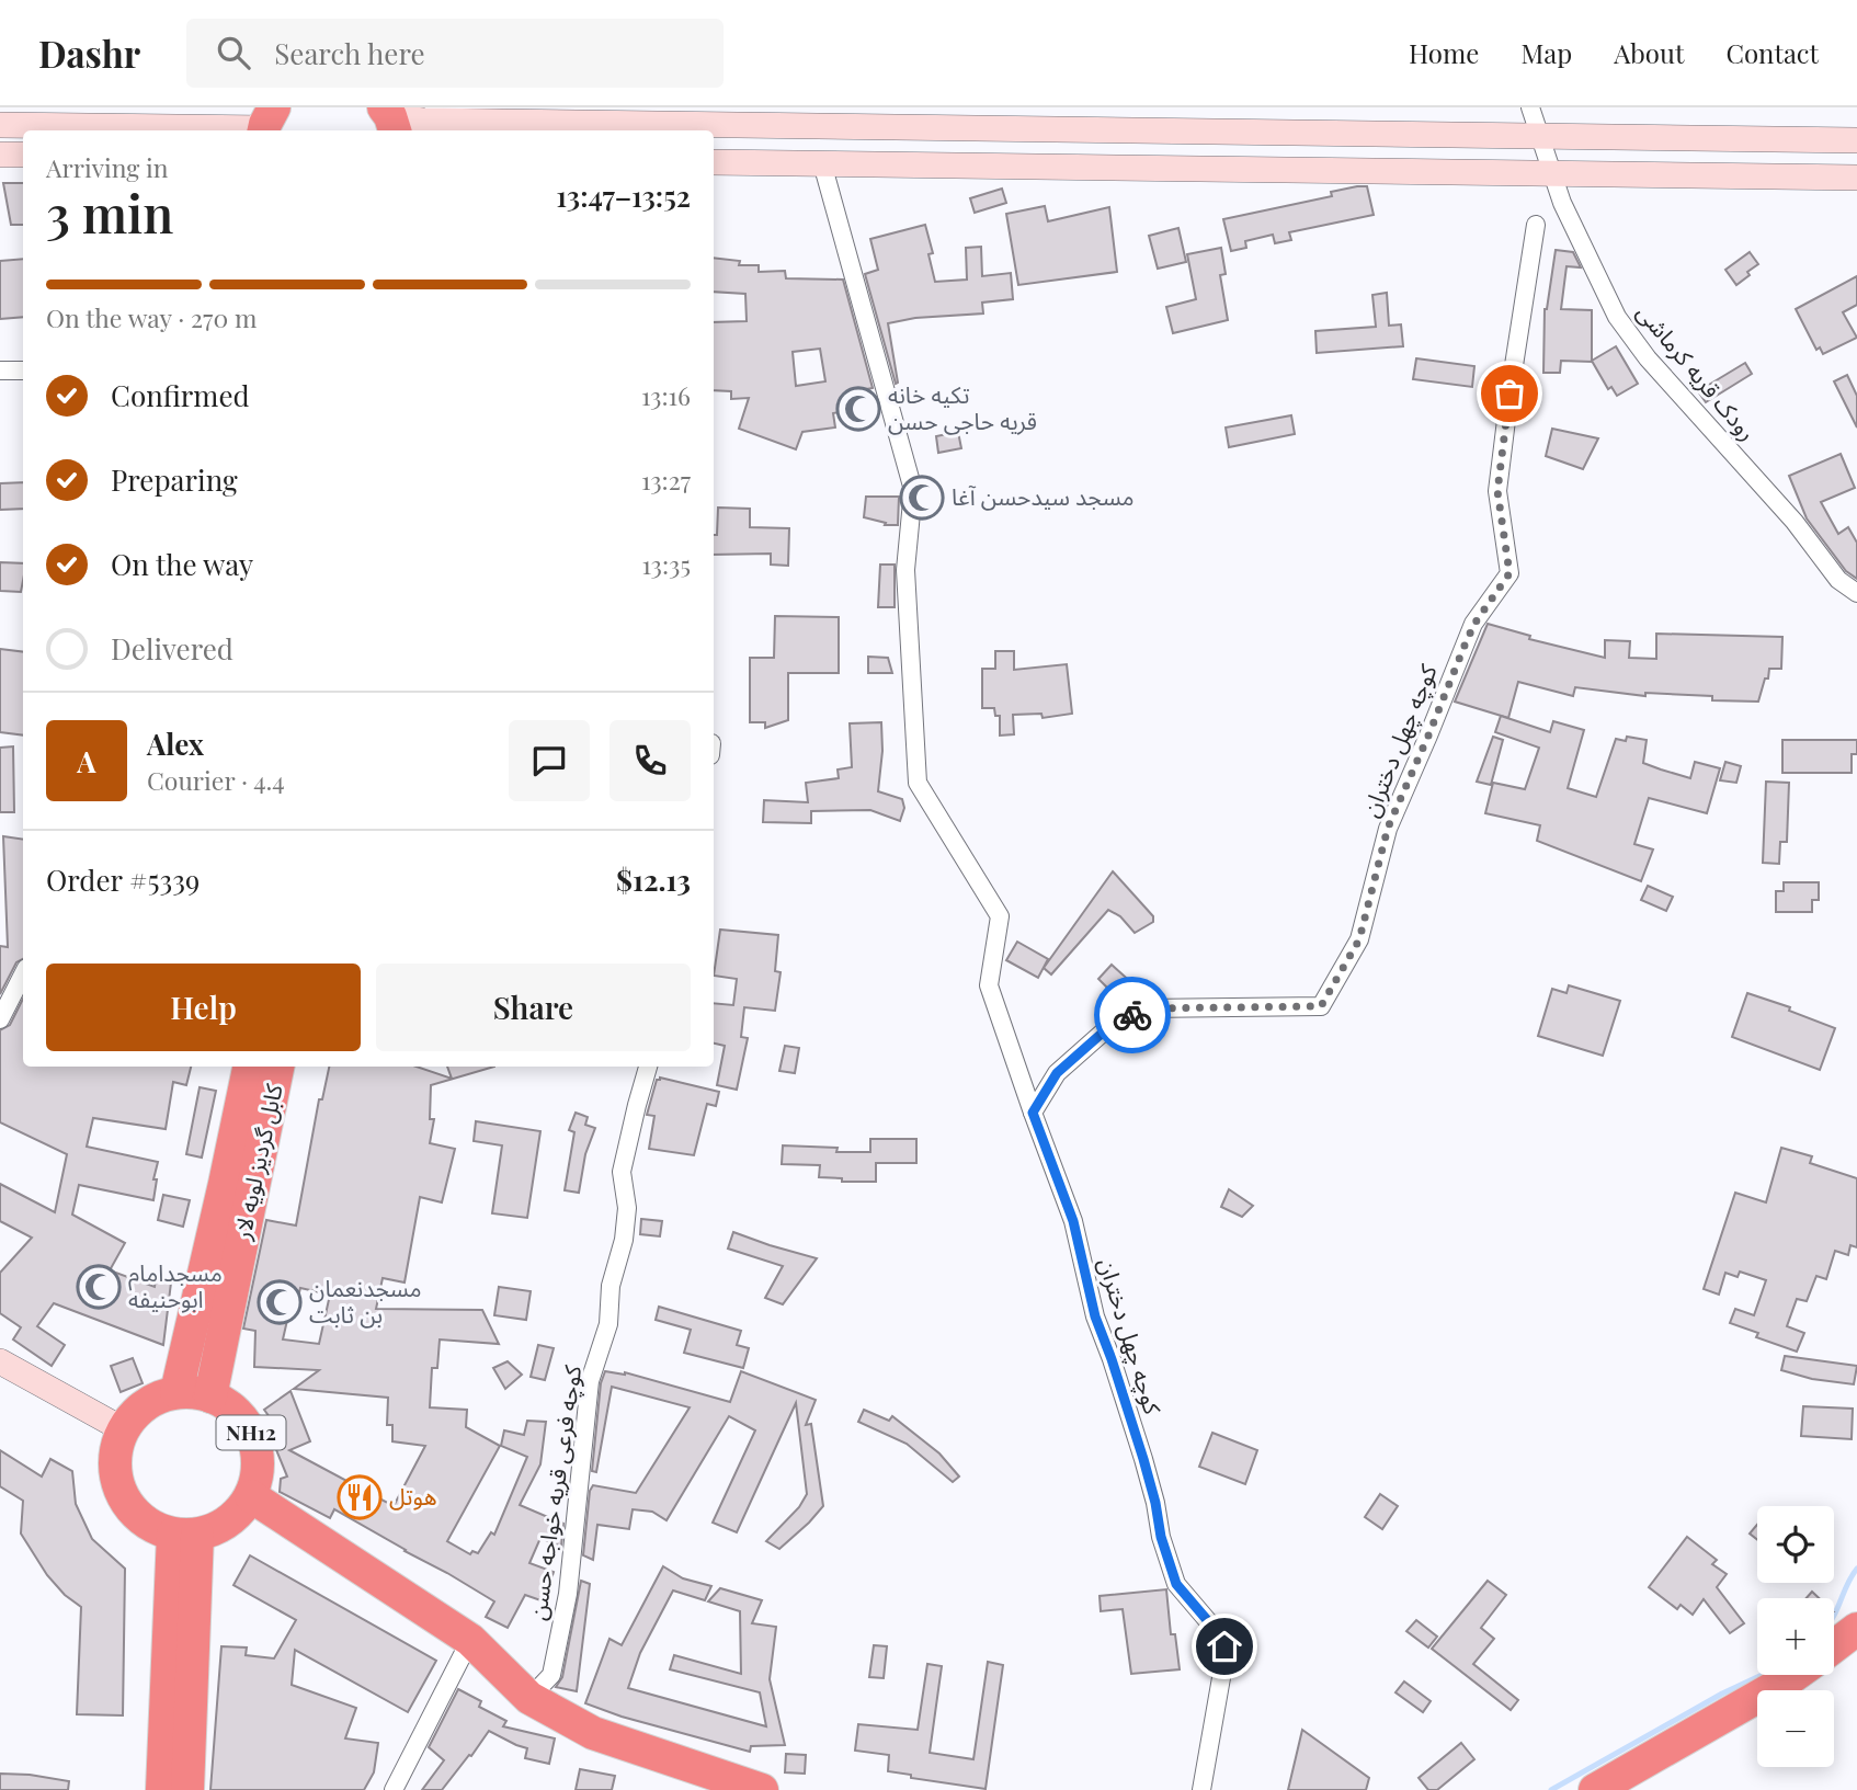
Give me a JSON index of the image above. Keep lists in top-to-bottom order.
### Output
{
  "streets": {
    "highway": ["کابل گردیز لویه لار", "NH12"],
    "street": ["رودک قریه کرماشی", "کوچه چهل دختران", "کوچه فرعی قریه خواجه حسن"]
  },
  "crossings": [
    ["کابل گردیز لویه لار", "NH12"]
  ],
  "places": {
    "mosque": [
      "تکیه خانه قریه حاجی حسن",
      "مسجد سیدحسن آغا",
      "مسجدامام ابوحنیفه",
      "مسجدنعمان بن ثابت"
    ],
    "restaurant": ["هوتل"]
  },
  "page": {
    "header": "Dashr",
    "search": "Search here",
    "nav": [
      "Home",
      "Map",
      "About",
      "Contact"
    ],
    "heading": ["3 min", "Arriving in", "13:47–13:52"],
    "panel": [
      "Alex",
      "Courier · 4.4",
      "Order #5339",
      "$12.13"
    ],
    "bar": "On the way · 270 m",
    "list": [
      ["Confirmed", "13:16"],
      ["Preparing", "13:27"],
      ["On the way", "13:35"],
      "Delivered"
    ],
    "round": "A",
    "buttons": ["Help", "Share"],
    "map_buttons": ["+", "−"]
  }
}
